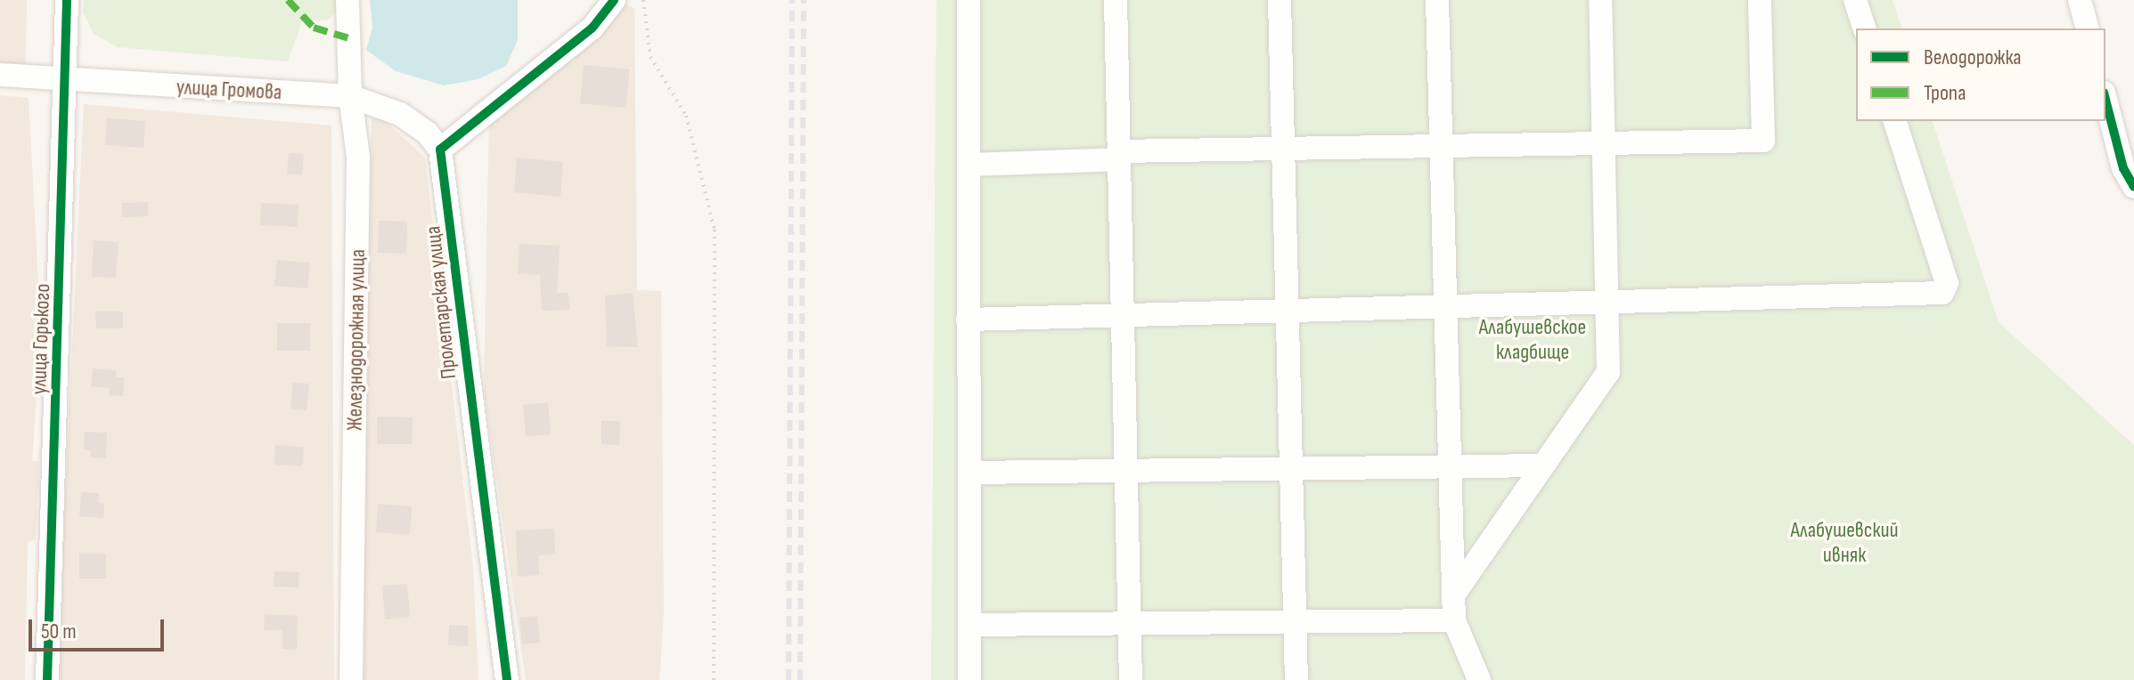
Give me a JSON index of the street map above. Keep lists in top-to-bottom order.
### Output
{
  "streets": {
    "street": [
      "улица Громова",
      "Пролетарская улица",
      "улица Горького",
      "Железнодорожная улица"
    ]
  },
  "crossings": [
    ["улица Громова", "Пролетарская улица"],
    ["улица Громова", "улица Горького"],
    ["улица Громова", "Железнодорожная улица"]
  ],
  "parks": ["Алабушевское кладбище", "Алабушевский ивняк"],
  "legend": ["Велодорожка", "Тропа"],
  "scale_bar": "50 m"
}
